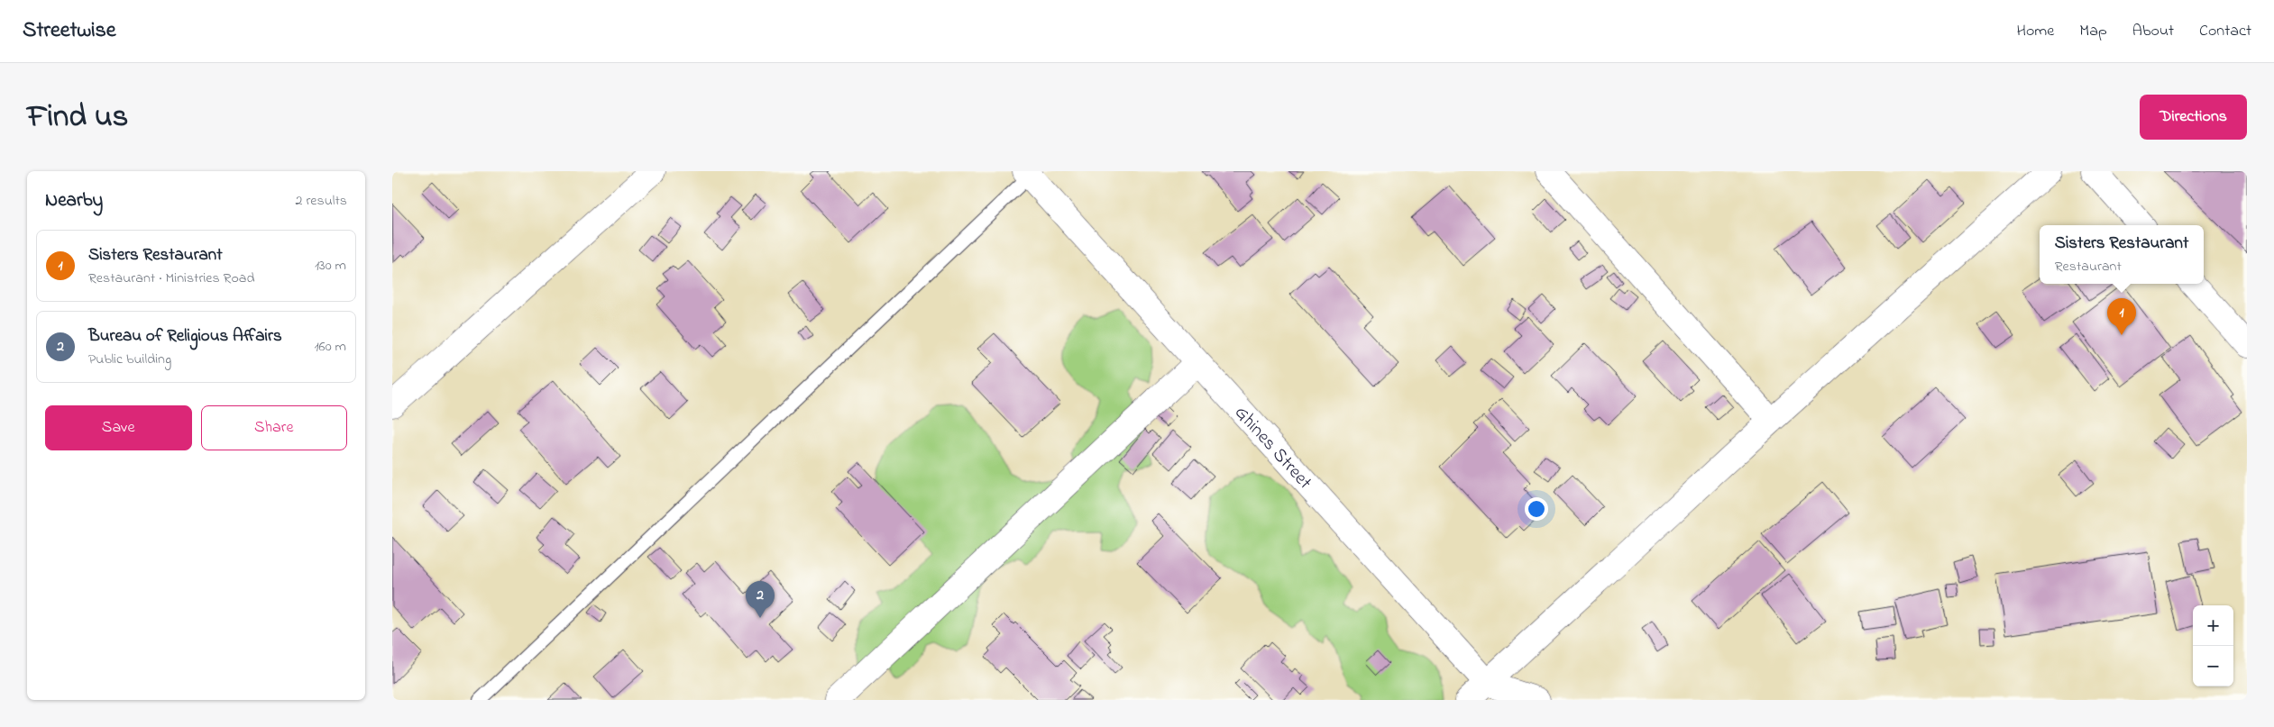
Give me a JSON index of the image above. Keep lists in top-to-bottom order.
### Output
{
  "streets": {
    "street": ["Ghines Street"]
  },
  "page": {
    "header": "Streetwise",
    "nav": [
      "Home",
      "Map",
      "About",
      "Contact"
    ],
    "title": "Find us",
    "buttons": [
      "Directions",
      ["Save", "Share"]
    ],
    "heading": ["Nearby", "2 results"],
    "popup": ["Sisters Restaurant", "Restaurant"],
    "list": [
      {
        "mark": "1",
        "name": "Sisters Restaurant",
        "note": "Restaurant · Ministries Road",
        "value": "130 m"
      },
      {
        "mark": "2",
        "name": "Bureau of Religious Affairs",
        "note": "Public building",
        "value": "160 m"
      }
    ],
    "pins": ["1", "2"],
    "map_buttons": ["+", "−"]
  }
}
